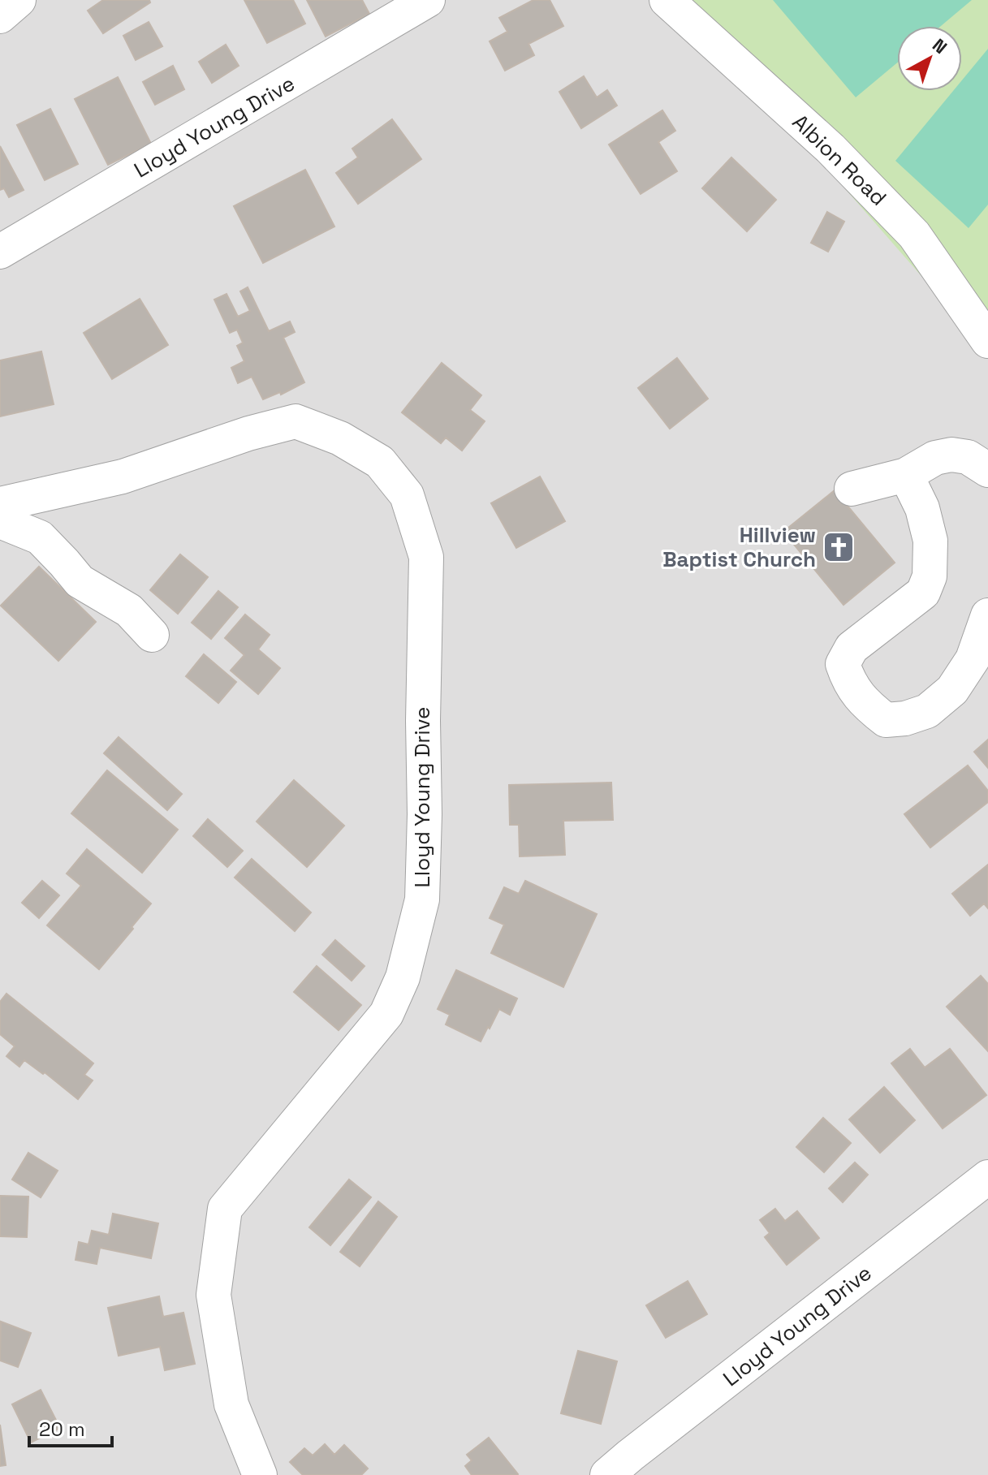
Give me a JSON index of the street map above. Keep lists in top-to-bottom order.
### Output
{
  "streets": {
    "street": ["Lloyd Young Drive", "Albion Road"]
  },
  "places": {
    "church": ["Hillview Baptist Church"]
  },
  "scale_bar": "20 m",
  "north": "top right"
}
